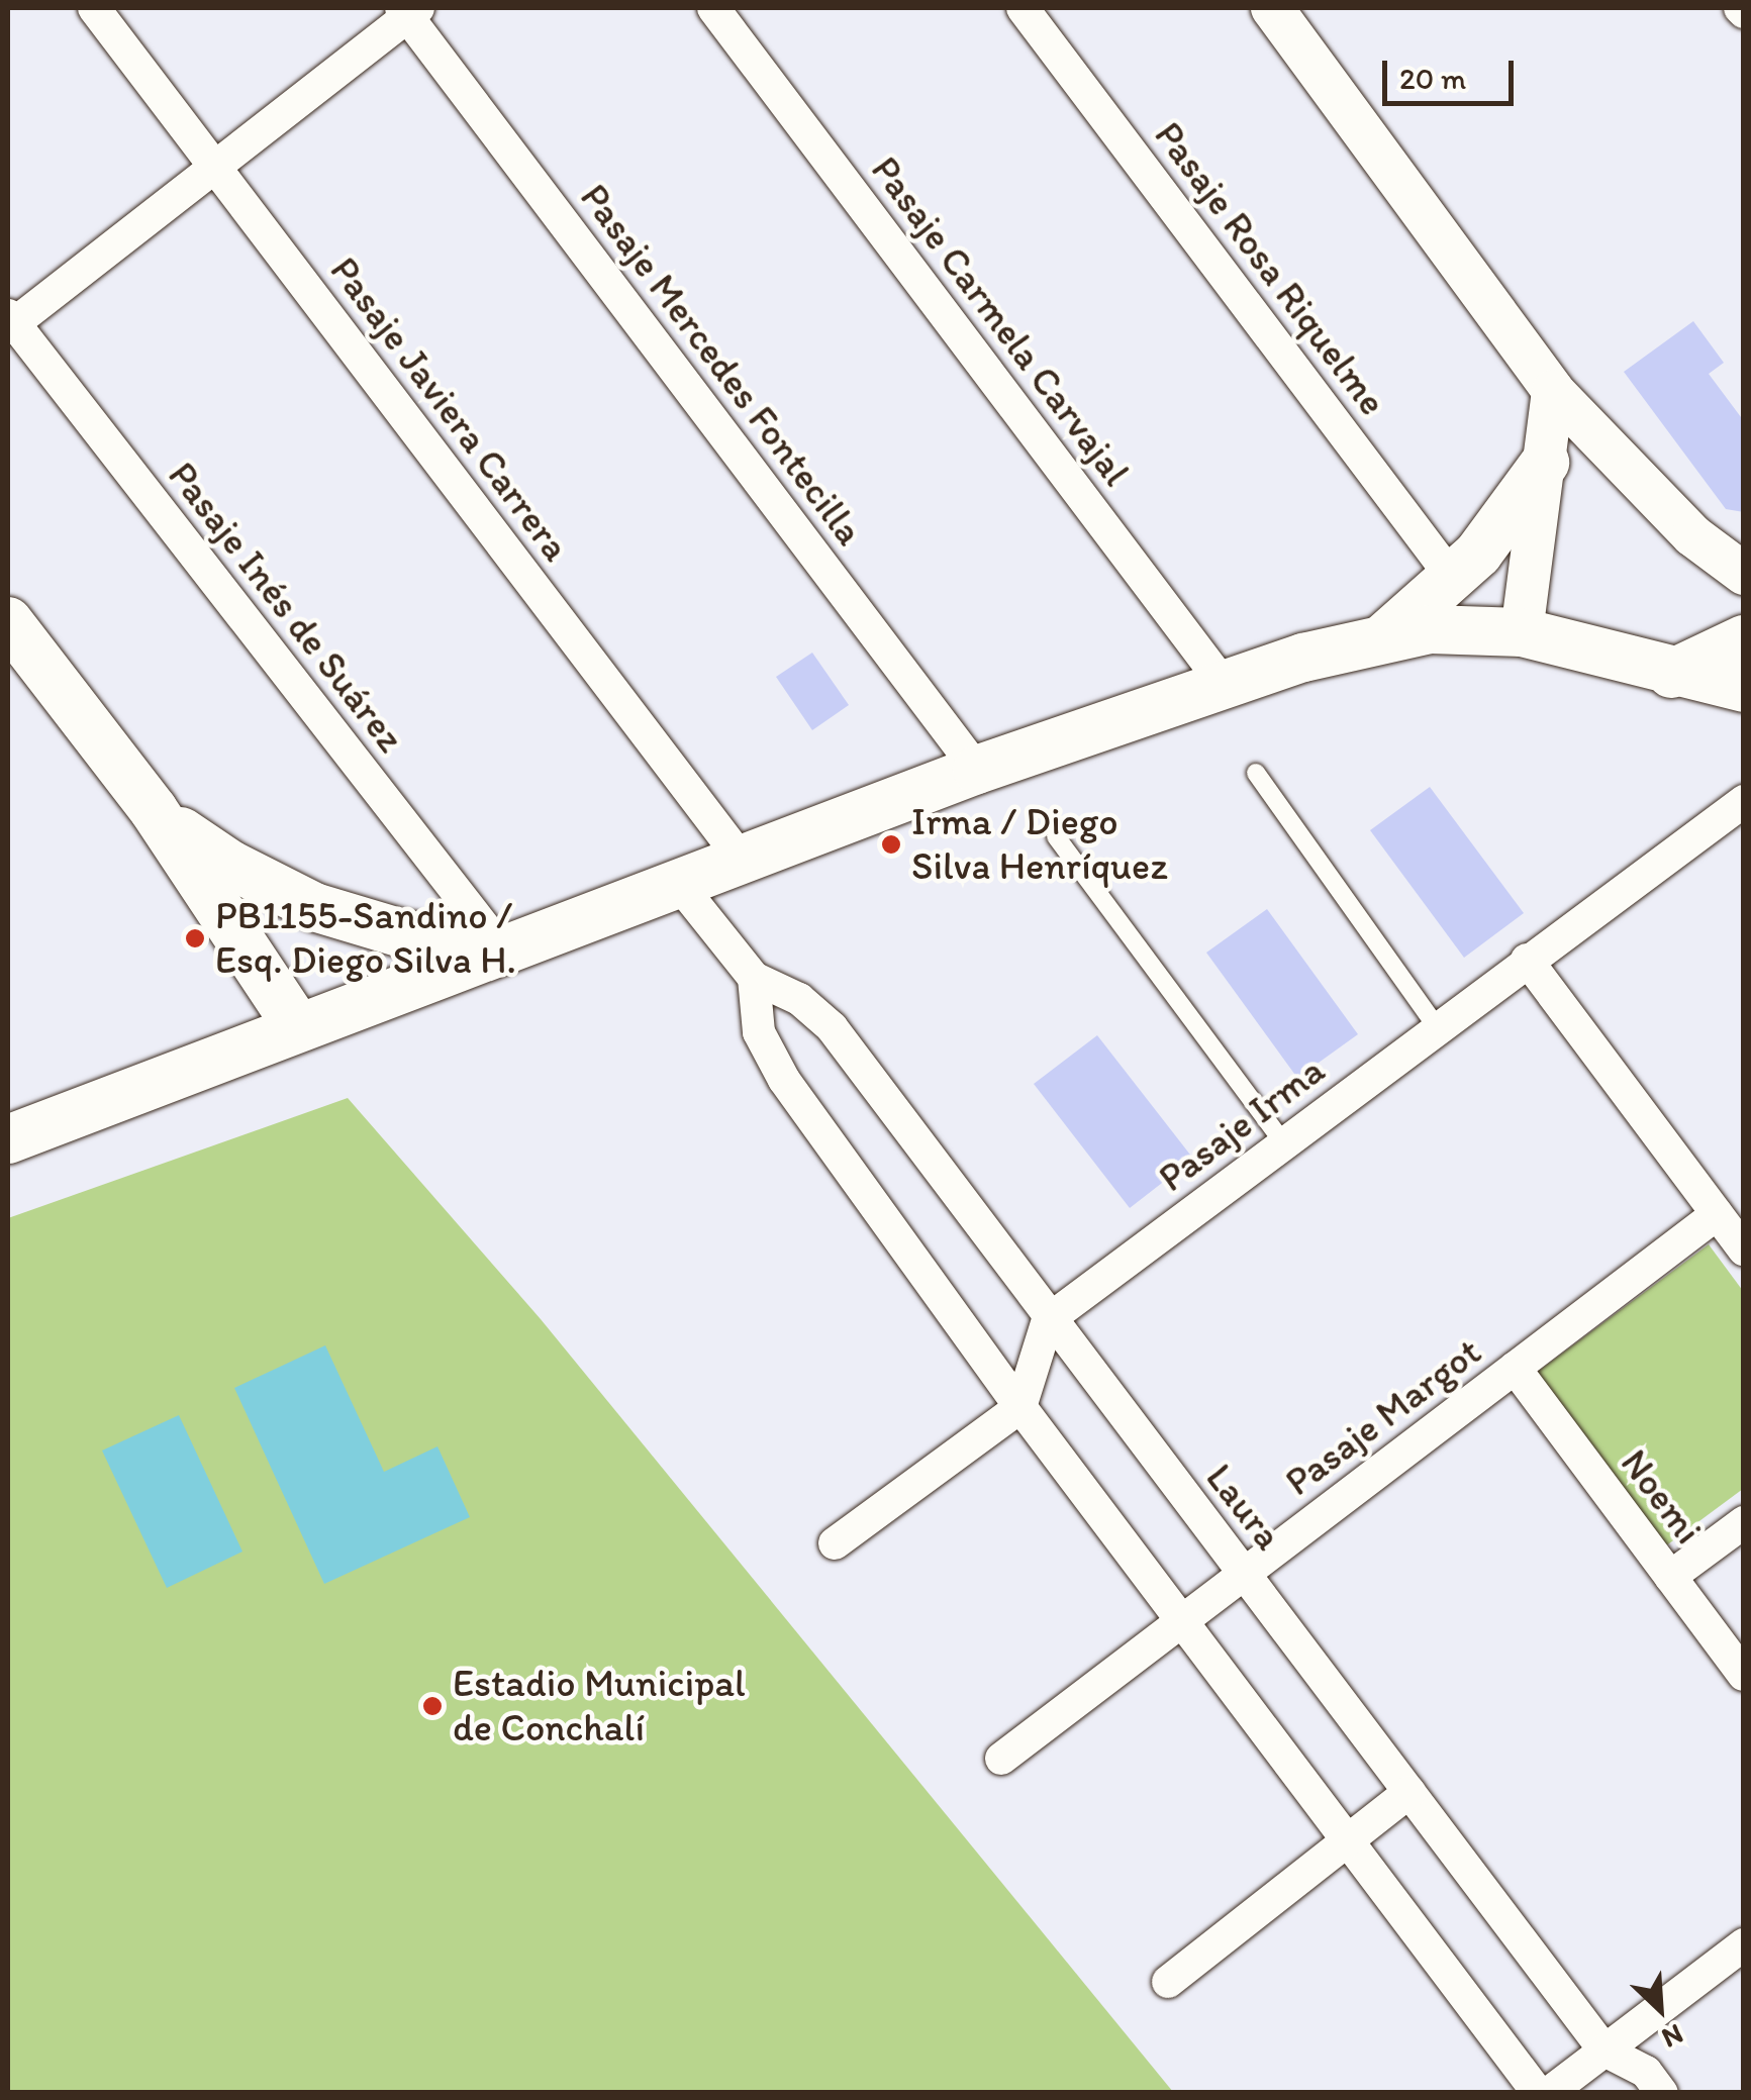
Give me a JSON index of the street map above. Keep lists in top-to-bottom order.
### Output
{
  "streets": {
    "street": [
      "Pasaje Rosa Riquelme",
      "Pasaje Carmela Carvajal",
      "Pasaje Mercedes Fontecilla",
      "Pasaje Javiera Carrera",
      "Pasaje Inés de Suárez",
      "Pasaje Irma",
      "Pasaje Margot",
      "Noemi",
      "Laura"
    ]
  },
  "crossings": [
    ["Pasaje Irma", "Laura"],
    ["Pasaje Margot", "Noemi"],
    ["Pasaje Margot", "Laura"]
  ],
  "places": ["Irma / Diego Silva Henríquez", "PB1155-Sandino / Esq. Diego Silva H.", "Estadio Municipal de Conchalí"],
  "scale_bar": "20 m",
  "north": "bottom right"
}
